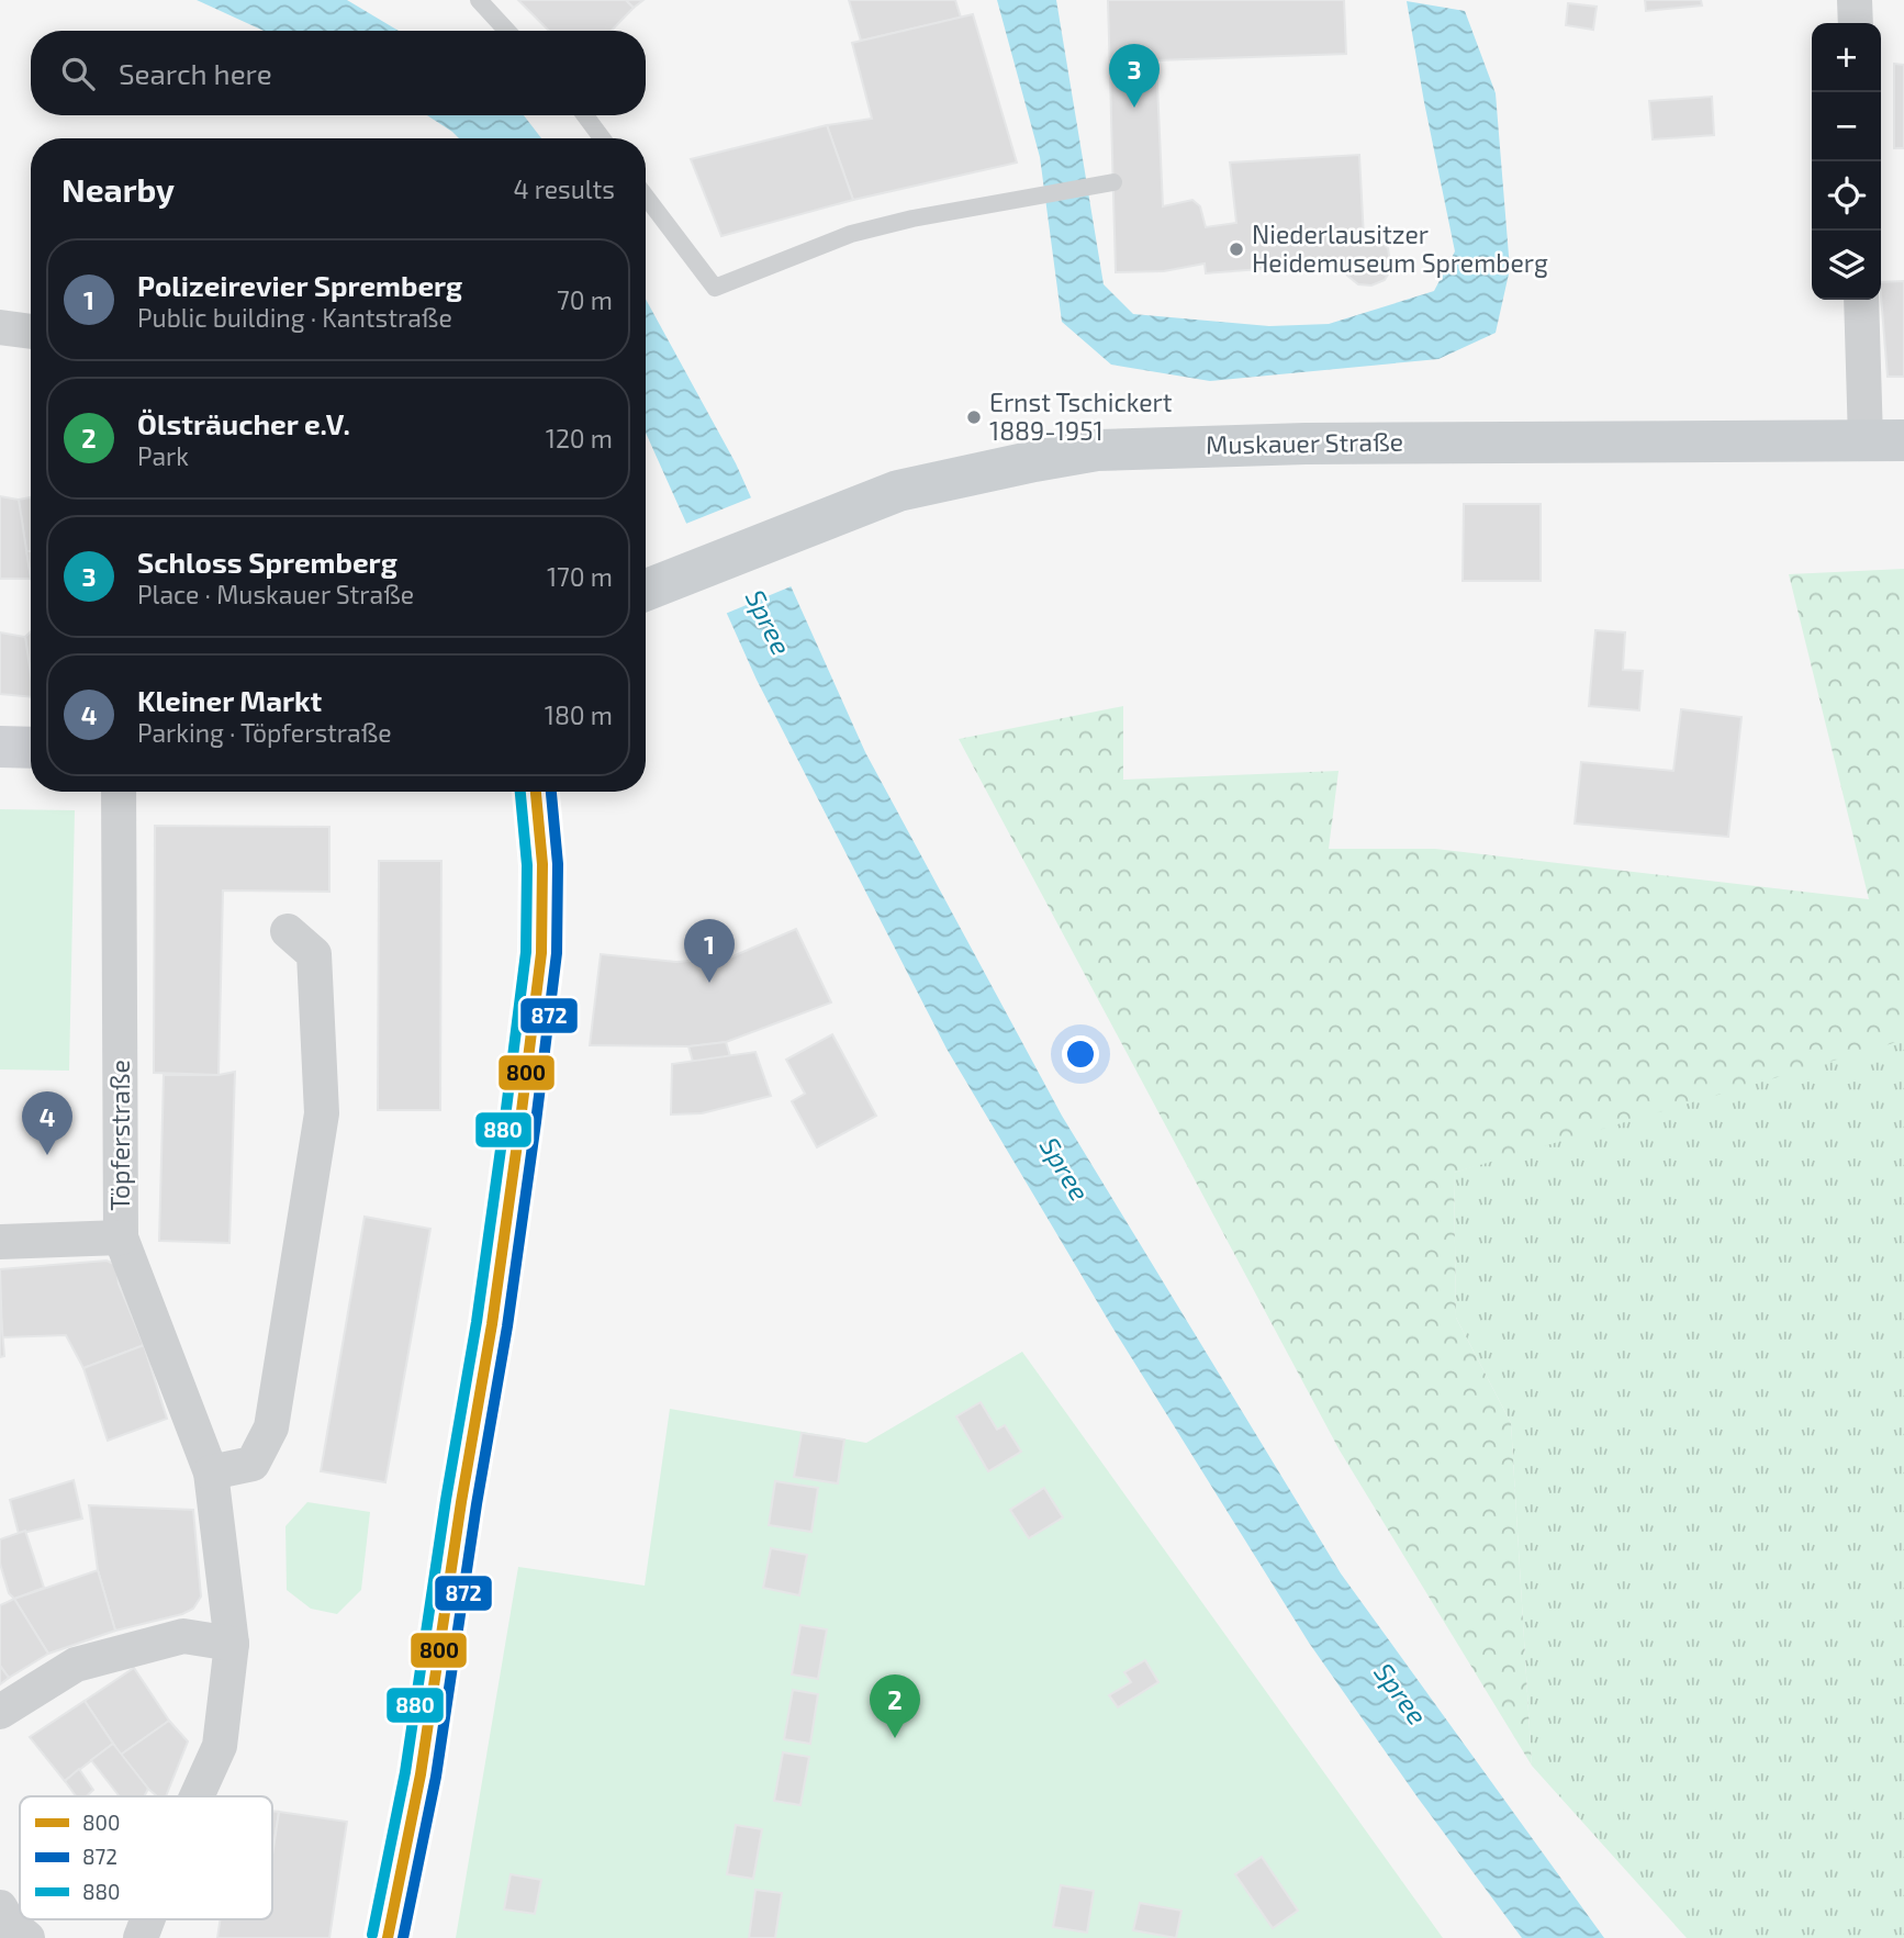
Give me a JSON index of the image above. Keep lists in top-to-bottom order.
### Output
{
  "streets": {
    "main road": ["Muskauer Straße"],
    "street": ["Töpferstraße"]
  },
  "water": ["Spree"],
  "places": ["Niederlausitzer Heidemuseum Spremberg", "Ernst Tschickert 1889-1951"],
  "lines": ["transit line 800", "transit line 872", "transit line 880"],
  "legend": ["800", "872", "880"],
  "page": {
    "map_buttons": ["+", "−"],
    "search": "Search here",
    "pins": [
      "3",
      "1",
      "4",
      "2"
    ],
    "heading": ["Nearby", "4 results"],
    "list": [
      {
        "mark": "1",
        "name": "Polizeirevier Spremberg",
        "note": "Public building · Kantstraße",
        "value": "70 m"
      },
      {
        "mark": "2",
        "name": "Ölsträucher e.V.",
        "note": "Park",
        "value": "120 m"
      },
      {
        "mark": "3",
        "name": "Schloss Spremberg",
        "note": "Place · Muskauer Straße",
        "value": "170 m"
      },
      {
        "mark": "4",
        "name": "Kleiner Markt",
        "note": "Parking · Töpferstraße",
        "value": "180 m"
      }
    ]
  }
}
